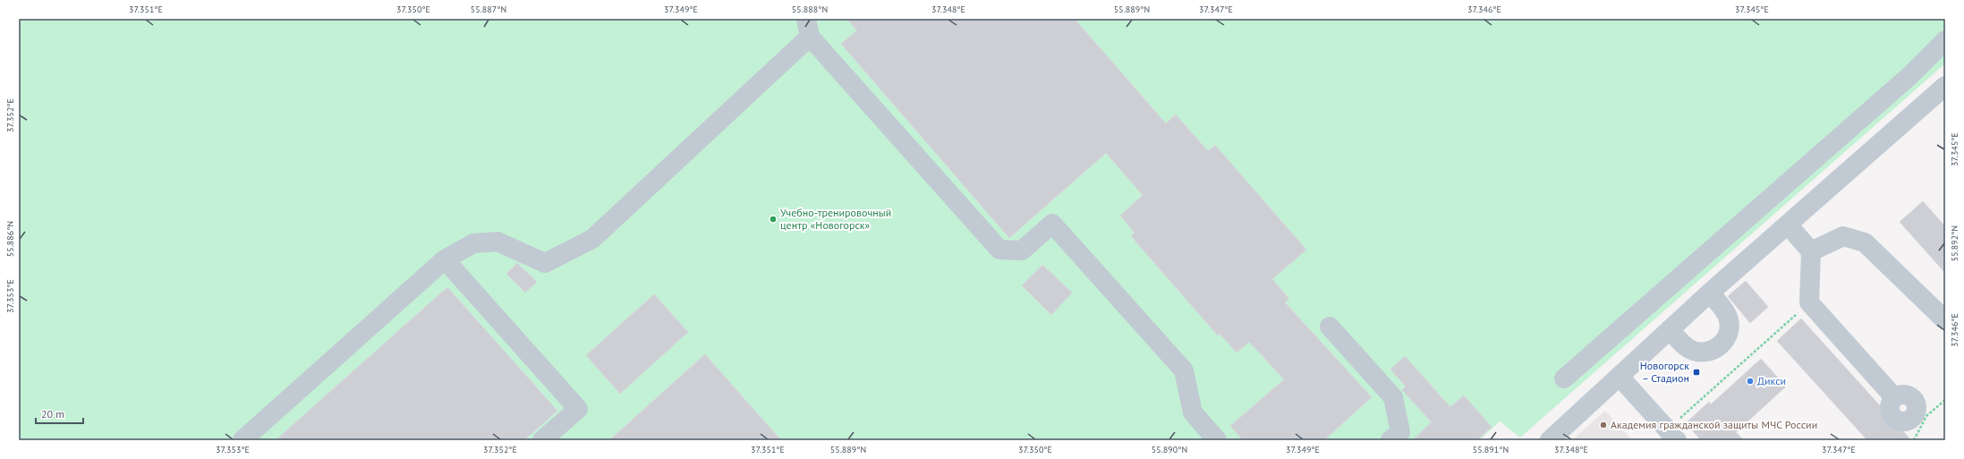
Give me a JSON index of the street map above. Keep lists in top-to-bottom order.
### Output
{
  "places": {
    "other": ["Учебно-тренировочный центр «Новогорск»", "Дикси", "Академия гражданской защиты МЧС России"],
    "transit": ["Новогорск – Стадион"]
  },
  "scale_bar": "20 m",
  "coordinates": [
    "37.351°E",
    "37.350°E",
    "55.887°N",
    "37.349°E",
    "55.888°N",
    "37.348°E",
    "55.889°N",
    "37.347°E",
    "37.346°E",
    "37.345°E",
    "37.352°E",
    "55.886°N",
    "55.892°N",
    "37.353°E",
    "55.890°N",
    "55.891°N"
  ]
}
